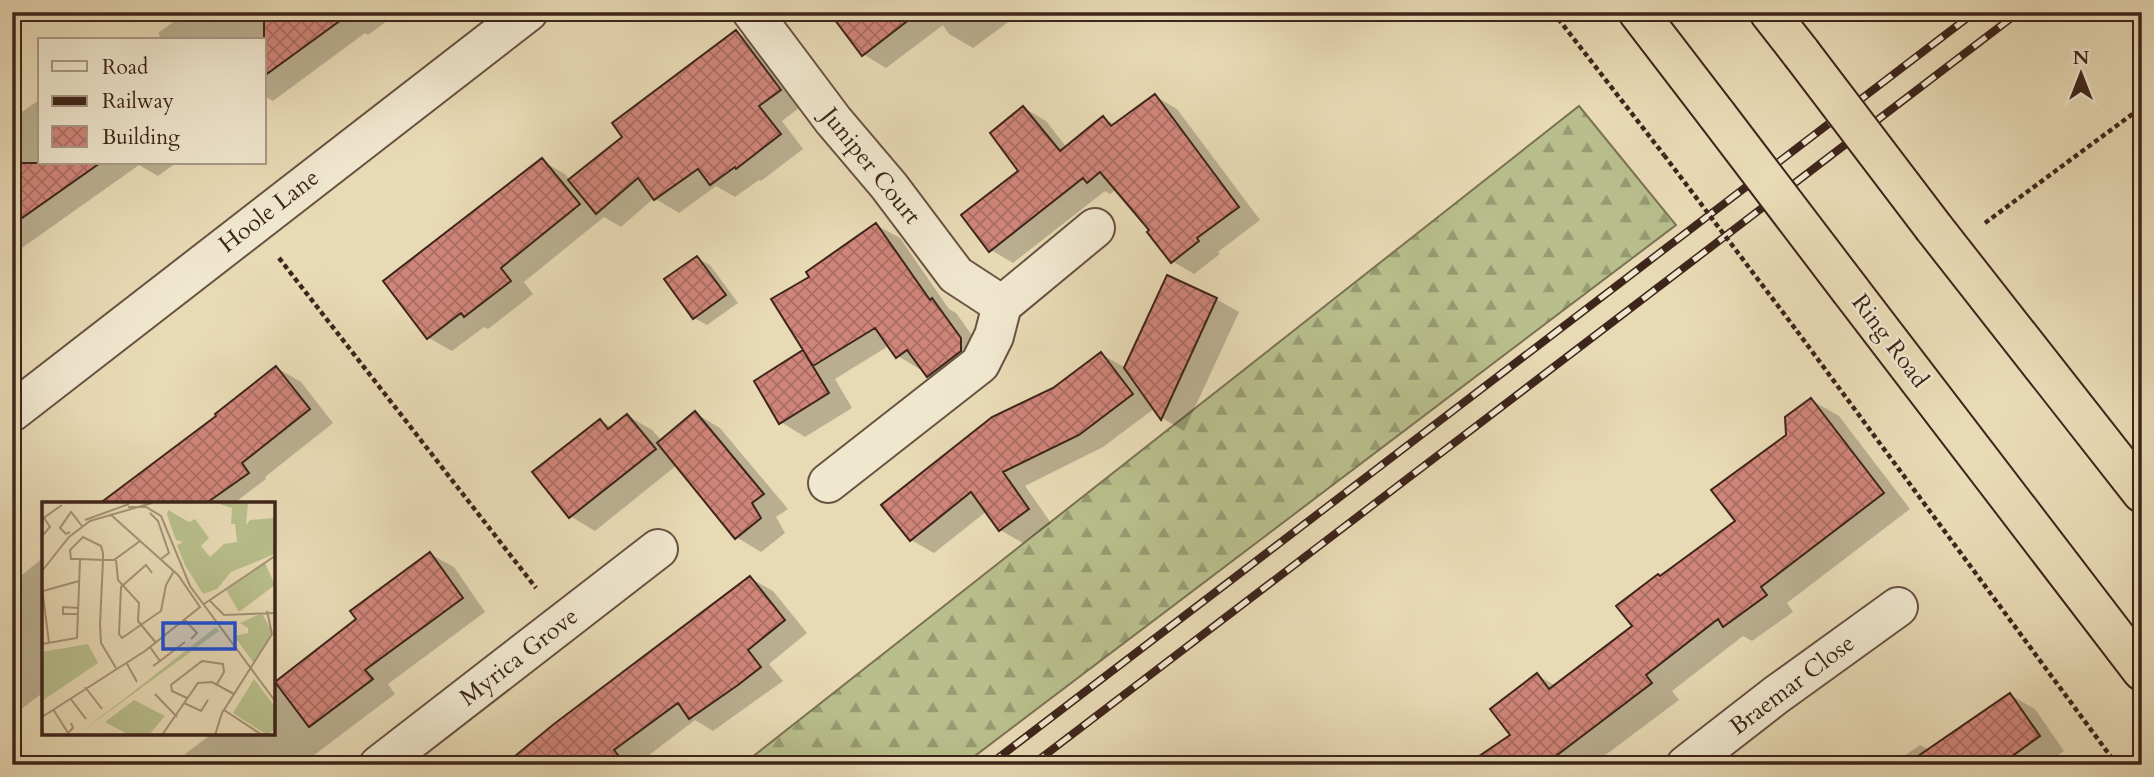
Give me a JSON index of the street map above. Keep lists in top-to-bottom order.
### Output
{
  "streets": {
    "highway": ["Ring Road"],
    "street": [
      "Juniper Court",
      "Hoole Lane",
      "Myrica Grove",
      "Braemar Close"
    ]
  },
  "legend": ["Road", "Railway", "Building"],
  "north": "top"
}
